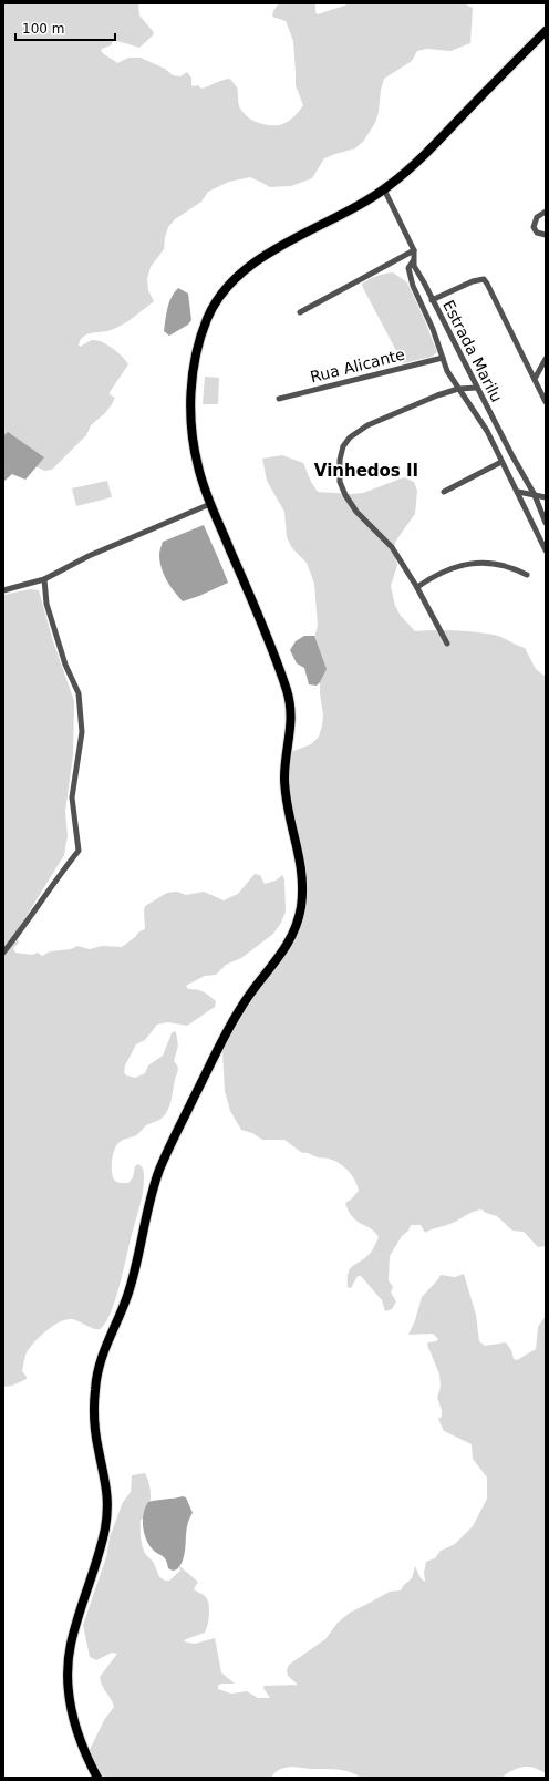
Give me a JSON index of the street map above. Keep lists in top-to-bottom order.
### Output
{
  "streets": {
    "street": ["Estrada Marilu", "Rua Alicante"]
  },
  "districts": ["Vinhedos II"],
  "scale_bar": "100 m"
}
